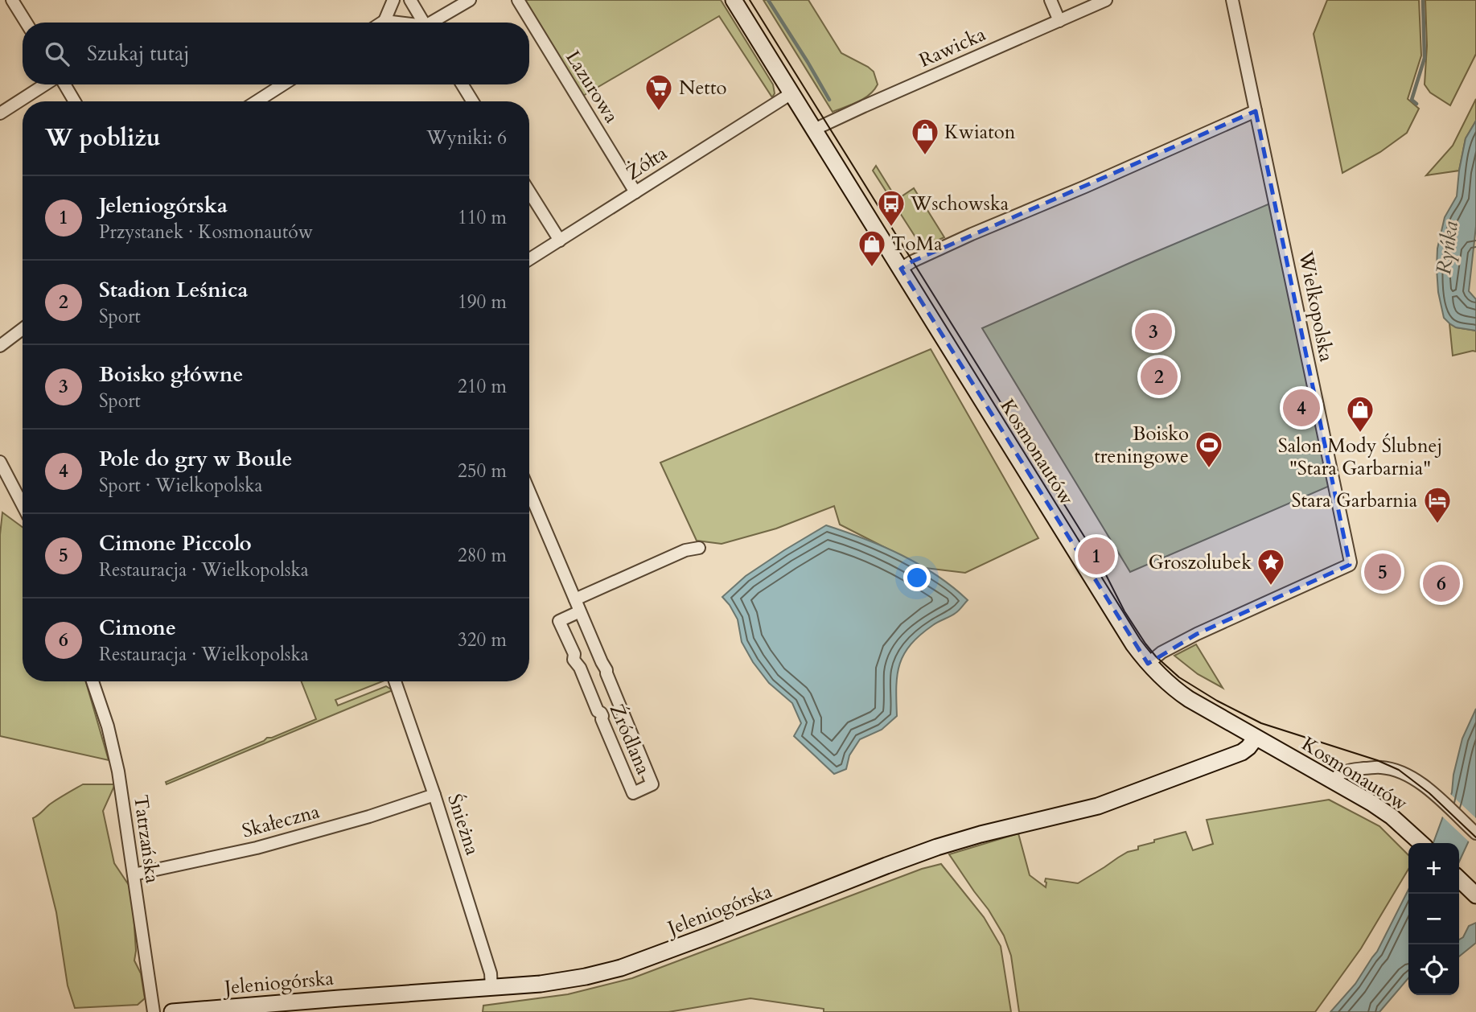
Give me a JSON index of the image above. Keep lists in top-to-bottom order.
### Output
{
  "streets": {
    "main road": ["Kosmonautów", "Jeleniogórska"],
    "street": [
      "Rawicka",
      "Lazurowa",
      "Żółta",
      "Wielkopolska",
      "Źródlana",
      "Skałeczna",
      "Śnieżna",
      "Tatrzańska"
    ]
  },
  "crossings": [
    ["Rawicka", "Kosmonautów"],
    ["Lazurowa", "Żółta"],
    ["Żółta", "Kosmonautów"],
    ["Wielkopolska", "Kosmonautów"],
    ["Kosmonautów", "Jeleniogórska"],
    ["Skałeczna", "Śnieżna"],
    ["Skałeczna", "Tatrzańska"],
    ["Śnieżna", "Jeleniogórska"]
  ],
  "water": ["Ryńka"],
  "places": {
    "supermarket": ["Netto"],
    "shop": ["Kwiaton", "ToMa", "Salon Mody Ślubnej \"Stara Garbarnia\""],
    "bus stop": ["Wschowska"],
    "sports": ["Boisko treningowe"],
    "hotel": ["Stara Garbarnia"],
    "place": ["Groszolubek"]
  },
  "page": {
    "search": "Szukaj tutaj",
    "heading": ["W pobliżu", "Wyniki: 6"],
    "list": [
      {
        "mark": "1",
        "name": "Jeleniogórska",
        "note": "Przystanek · Kosmonautów",
        "value": "110 m"
      },
      {
        "mark": "2",
        "name": "Stadion Leśnica",
        "note": "Sport",
        "value": "190 m"
      },
      {
        "mark": "3",
        "name": "Boisko główne",
        "note": "Sport",
        "value": "210 m"
      },
      {
        "mark": "4",
        "name": "Pole do gry w Boule",
        "note": "Sport · Wielkopolska",
        "value": "250 m"
      },
      {
        "mark": "5",
        "name": "Cimone Piccolo",
        "note": "Restauracja · Wielkopolska",
        "value": "280 m"
      },
      {
        "mark": "6",
        "name": "Cimone",
        "note": "Restauracja · Wielkopolska",
        "value": "320 m"
      }
    ],
    "pins": [
      "3",
      "2",
      "4",
      "1",
      "5",
      "6"
    ],
    "map_buttons": ["+", "−"]
  }
}
